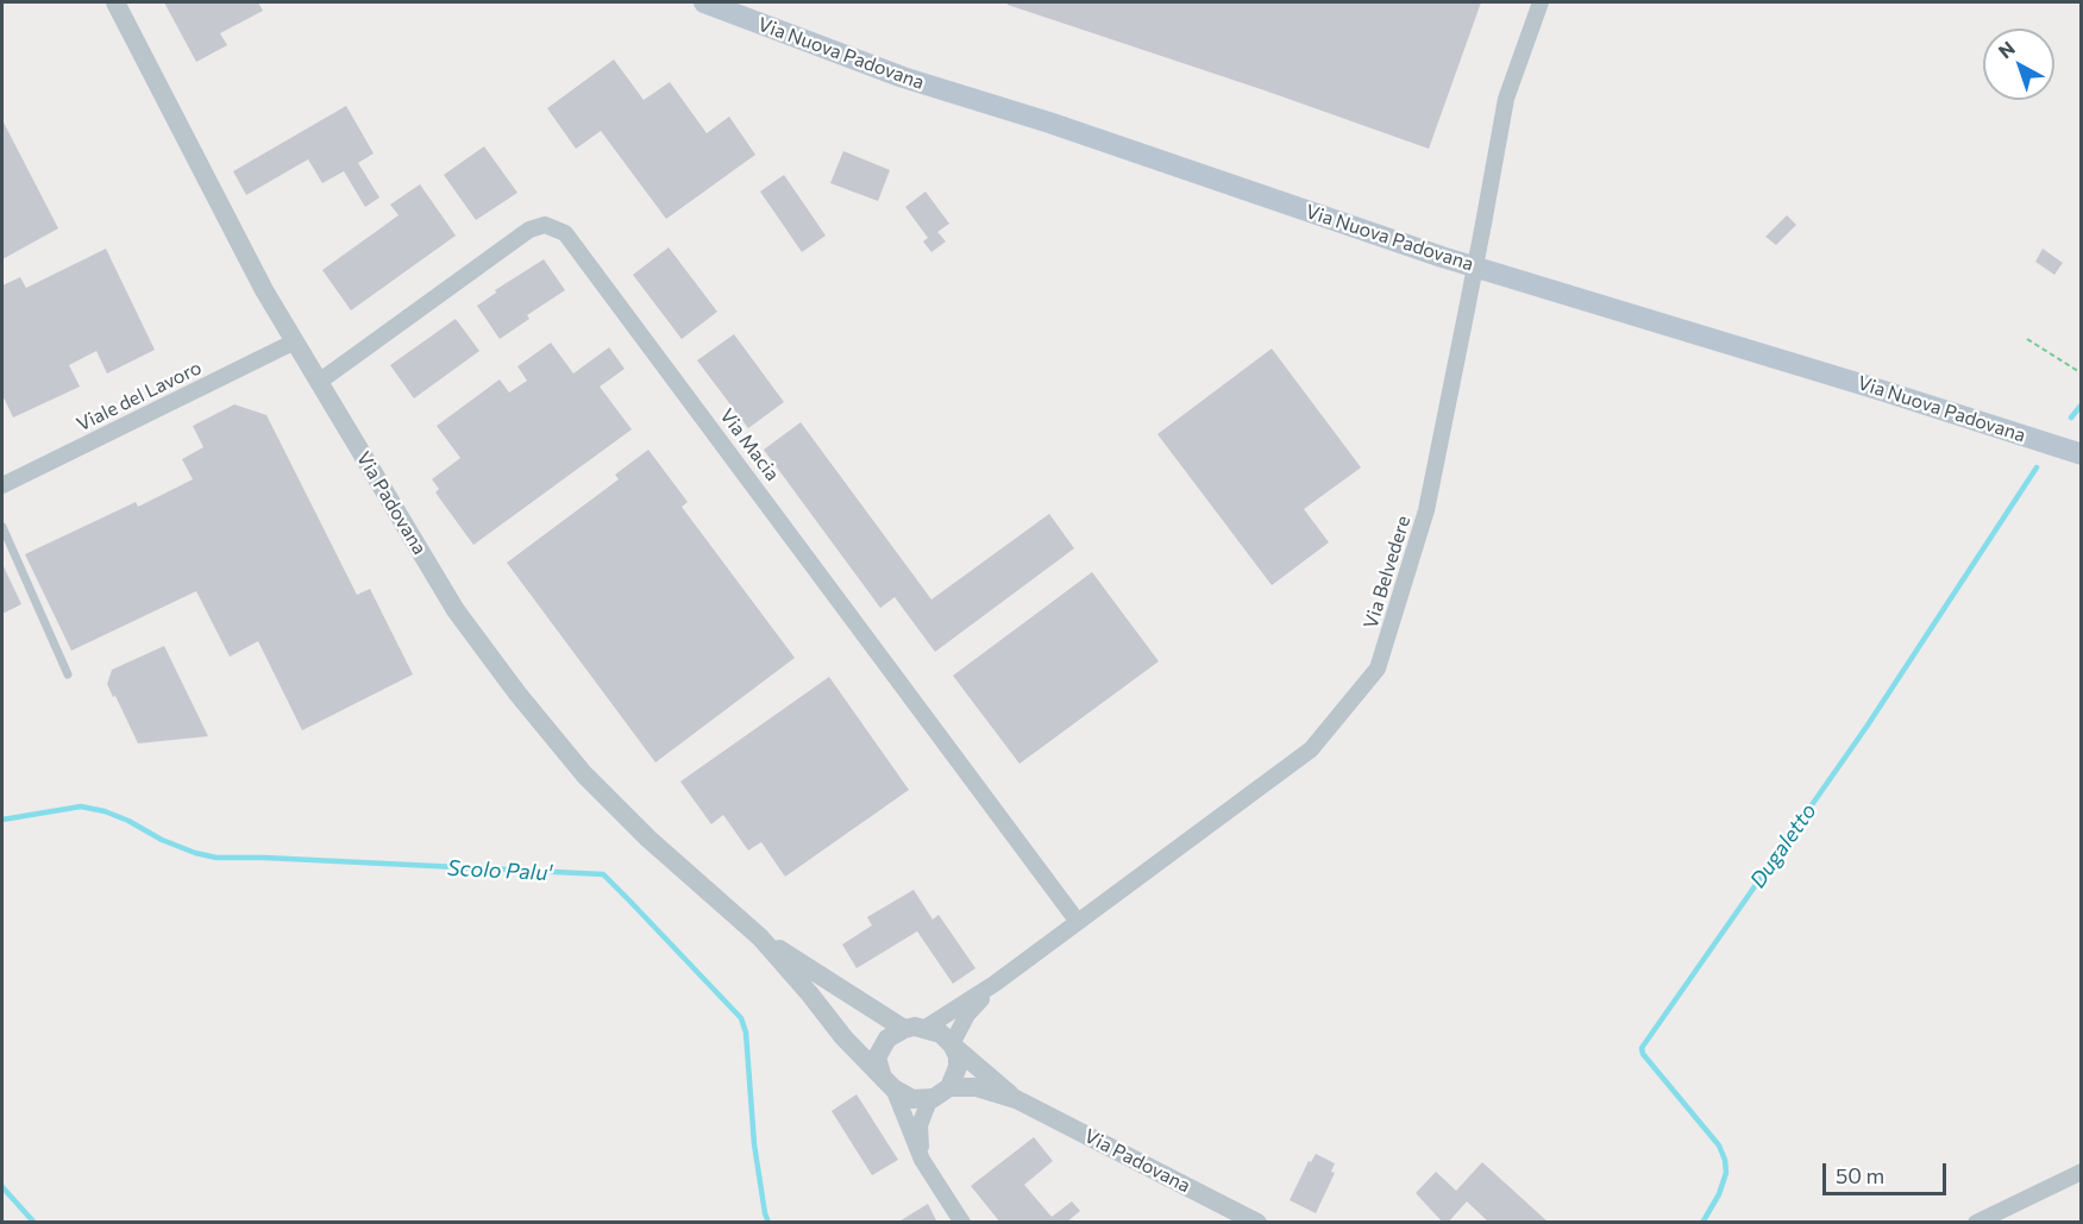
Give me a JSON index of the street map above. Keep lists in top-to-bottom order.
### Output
{
  "streets": {
    "main road": ["Via Nuova Padovana"],
    "street": [
      "Viale del Lavoro",
      "Via Macia",
      "Via Padovana",
      "Via Belvedere"
    ]
  },
  "crossings": [
    ["Viale del Lavoro", "Via Padovana"],
    ["Via Macia", "Via Padovana"],
    ["Via Macia", "Via Belvedere"],
    ["Via Padovana", "Via Belvedere"]
  ],
  "water": ["Dugaletto", "Scolo Palu'"],
  "scale_bar": "50 m",
  "north": "top left"
}
